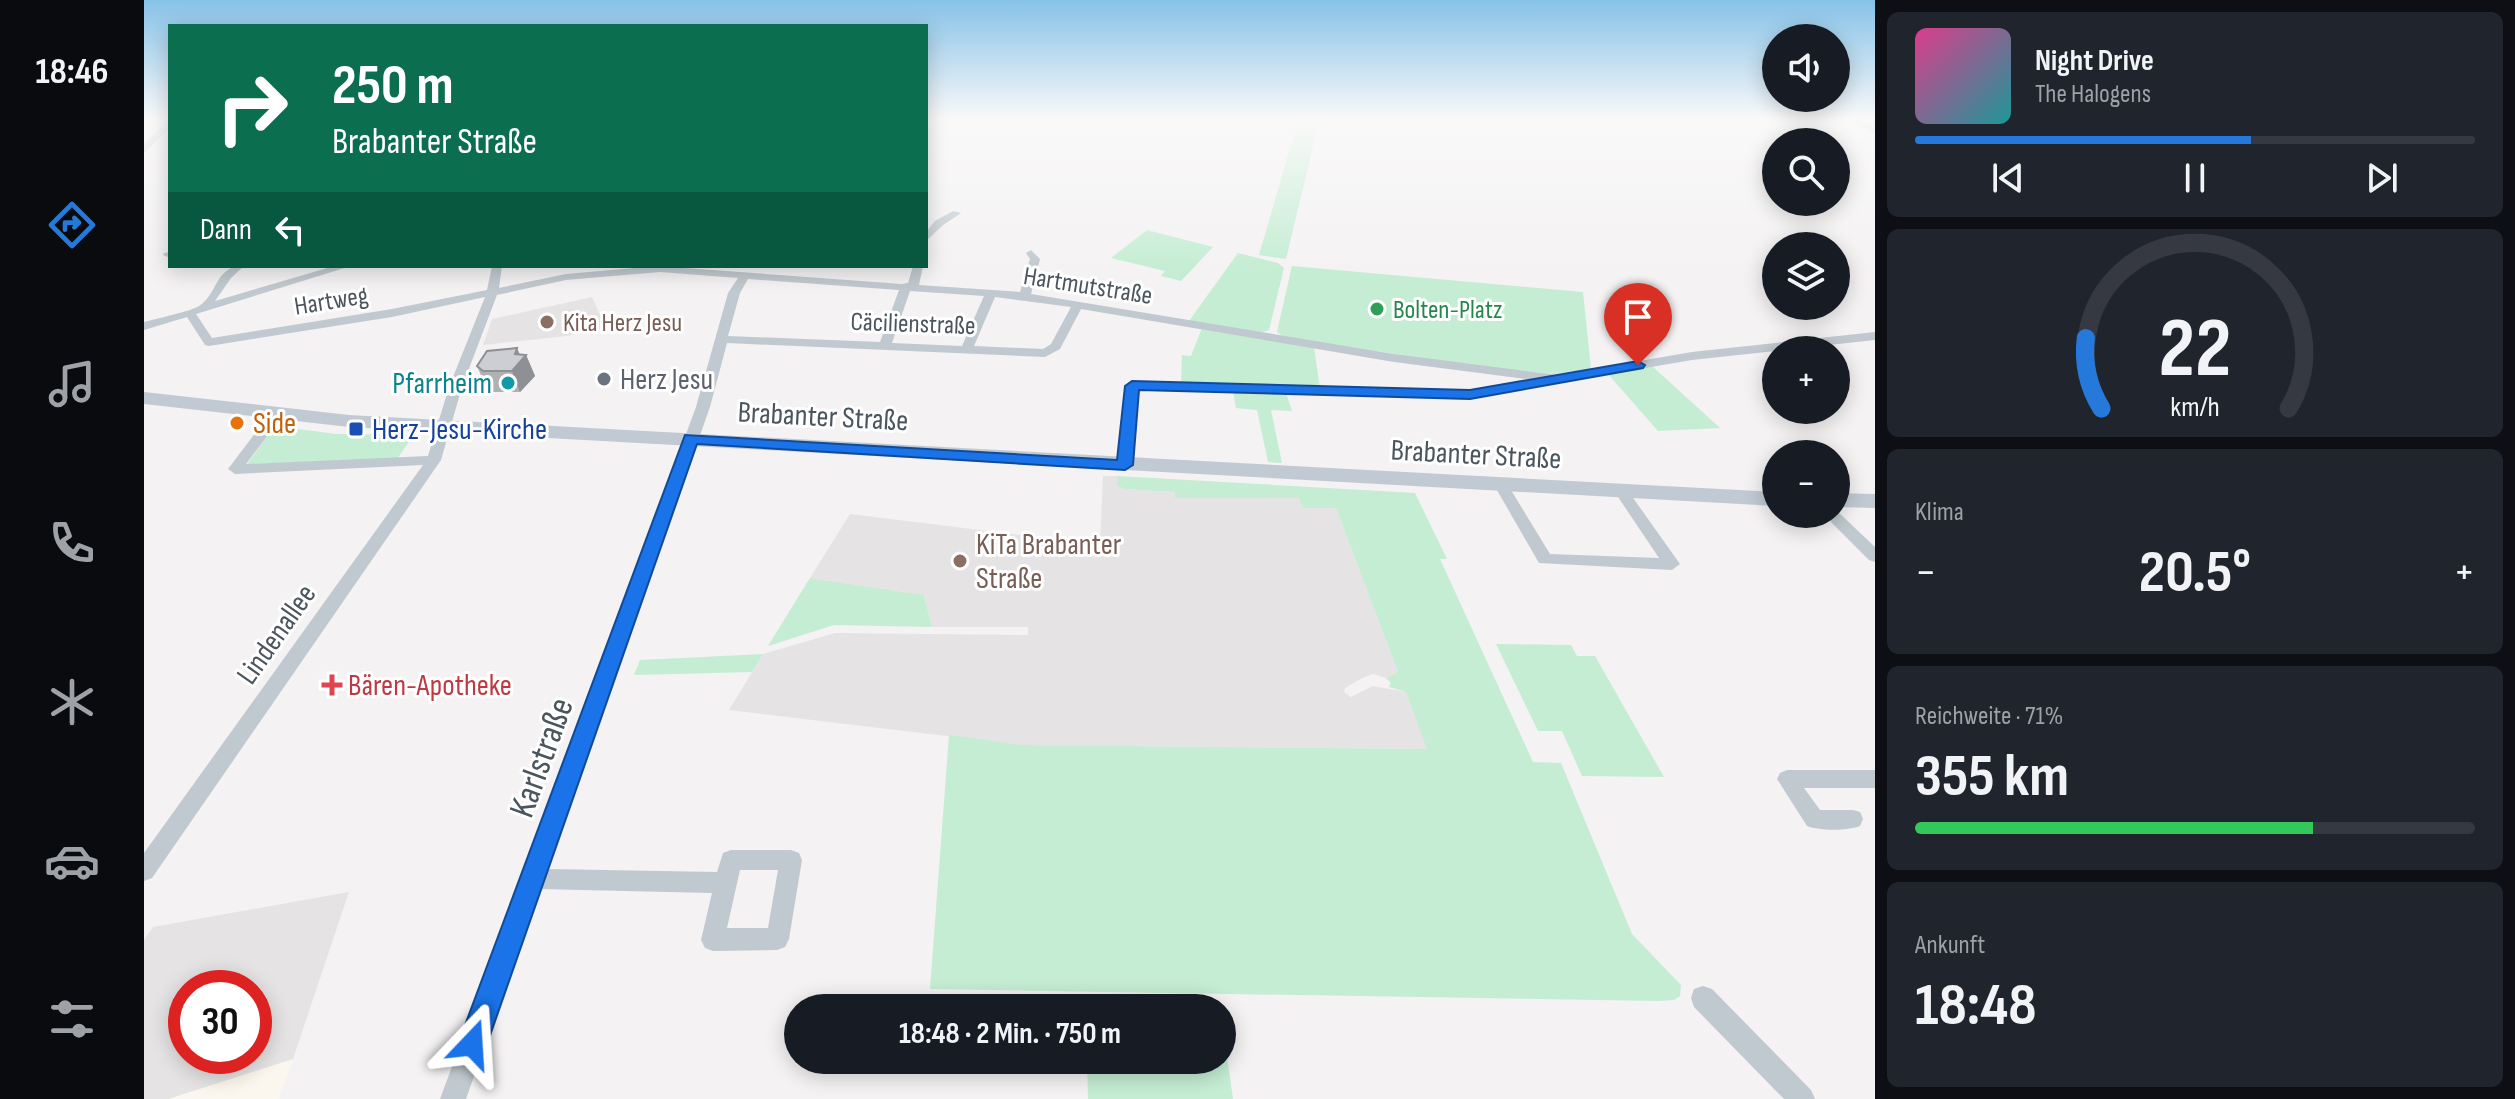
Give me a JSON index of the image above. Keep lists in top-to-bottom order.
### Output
{
  "streets": {
    "main road": ["Brabanter Straße"],
    "street": [
      "Hartmutstraße",
      "Hartweg",
      "Cäcilienstraße",
      "Lindenallee",
      "Karlstraße"
    ]
  },
  "crossings": [
    ["Hartmutstraße", "Hartweg"],
    ["Hartmutstraße", "Cäcilienstraße"],
    ["Hartmutstraße", "Brabanter Straße"],
    ["Hartmutstraße", "Lindenallee"],
    ["Hartmutstraße", "Karlstraße"],
    ["Hartweg", "Lindenallee"],
    ["Cäcilienstraße", "Karlstraße"],
    ["Brabanter Straße", "Lindenallee"],
    ["Brabanter Straße", "Karlstraße"]
  ],
  "places": {
    "other": [
      "Bolten-Platz",
      "Kita Herz Jesu",
      "Herz Jesu",
      "Pfarrheim",
      "Side",
      "KiTa Brabanter Straße"
    ],
    "transit": ["Herz-Jesu-Kirche"],
    "health": ["Bären-Apotheke"]
  },
  "page": {
    "tabs": "18:46",
    "map_buttons": ["+", "−"],
    "turn": ["250 m", "Brabanter Straße"],
    "song": ["Night Drive", "The Halogens"],
    "then": "Dann",
    "tile": [
      "Klima",
      ["Reichweite · 71%", "355 km"],
      ["Ankunft", "18:48"]
    ],
    "heat": ["−", "20.5°", "+"],
    "limit": "30",
    "trip": "18:48 · 2 Min. · 750 m",
    "gauge": ["22", "km/h"]
  }
}
